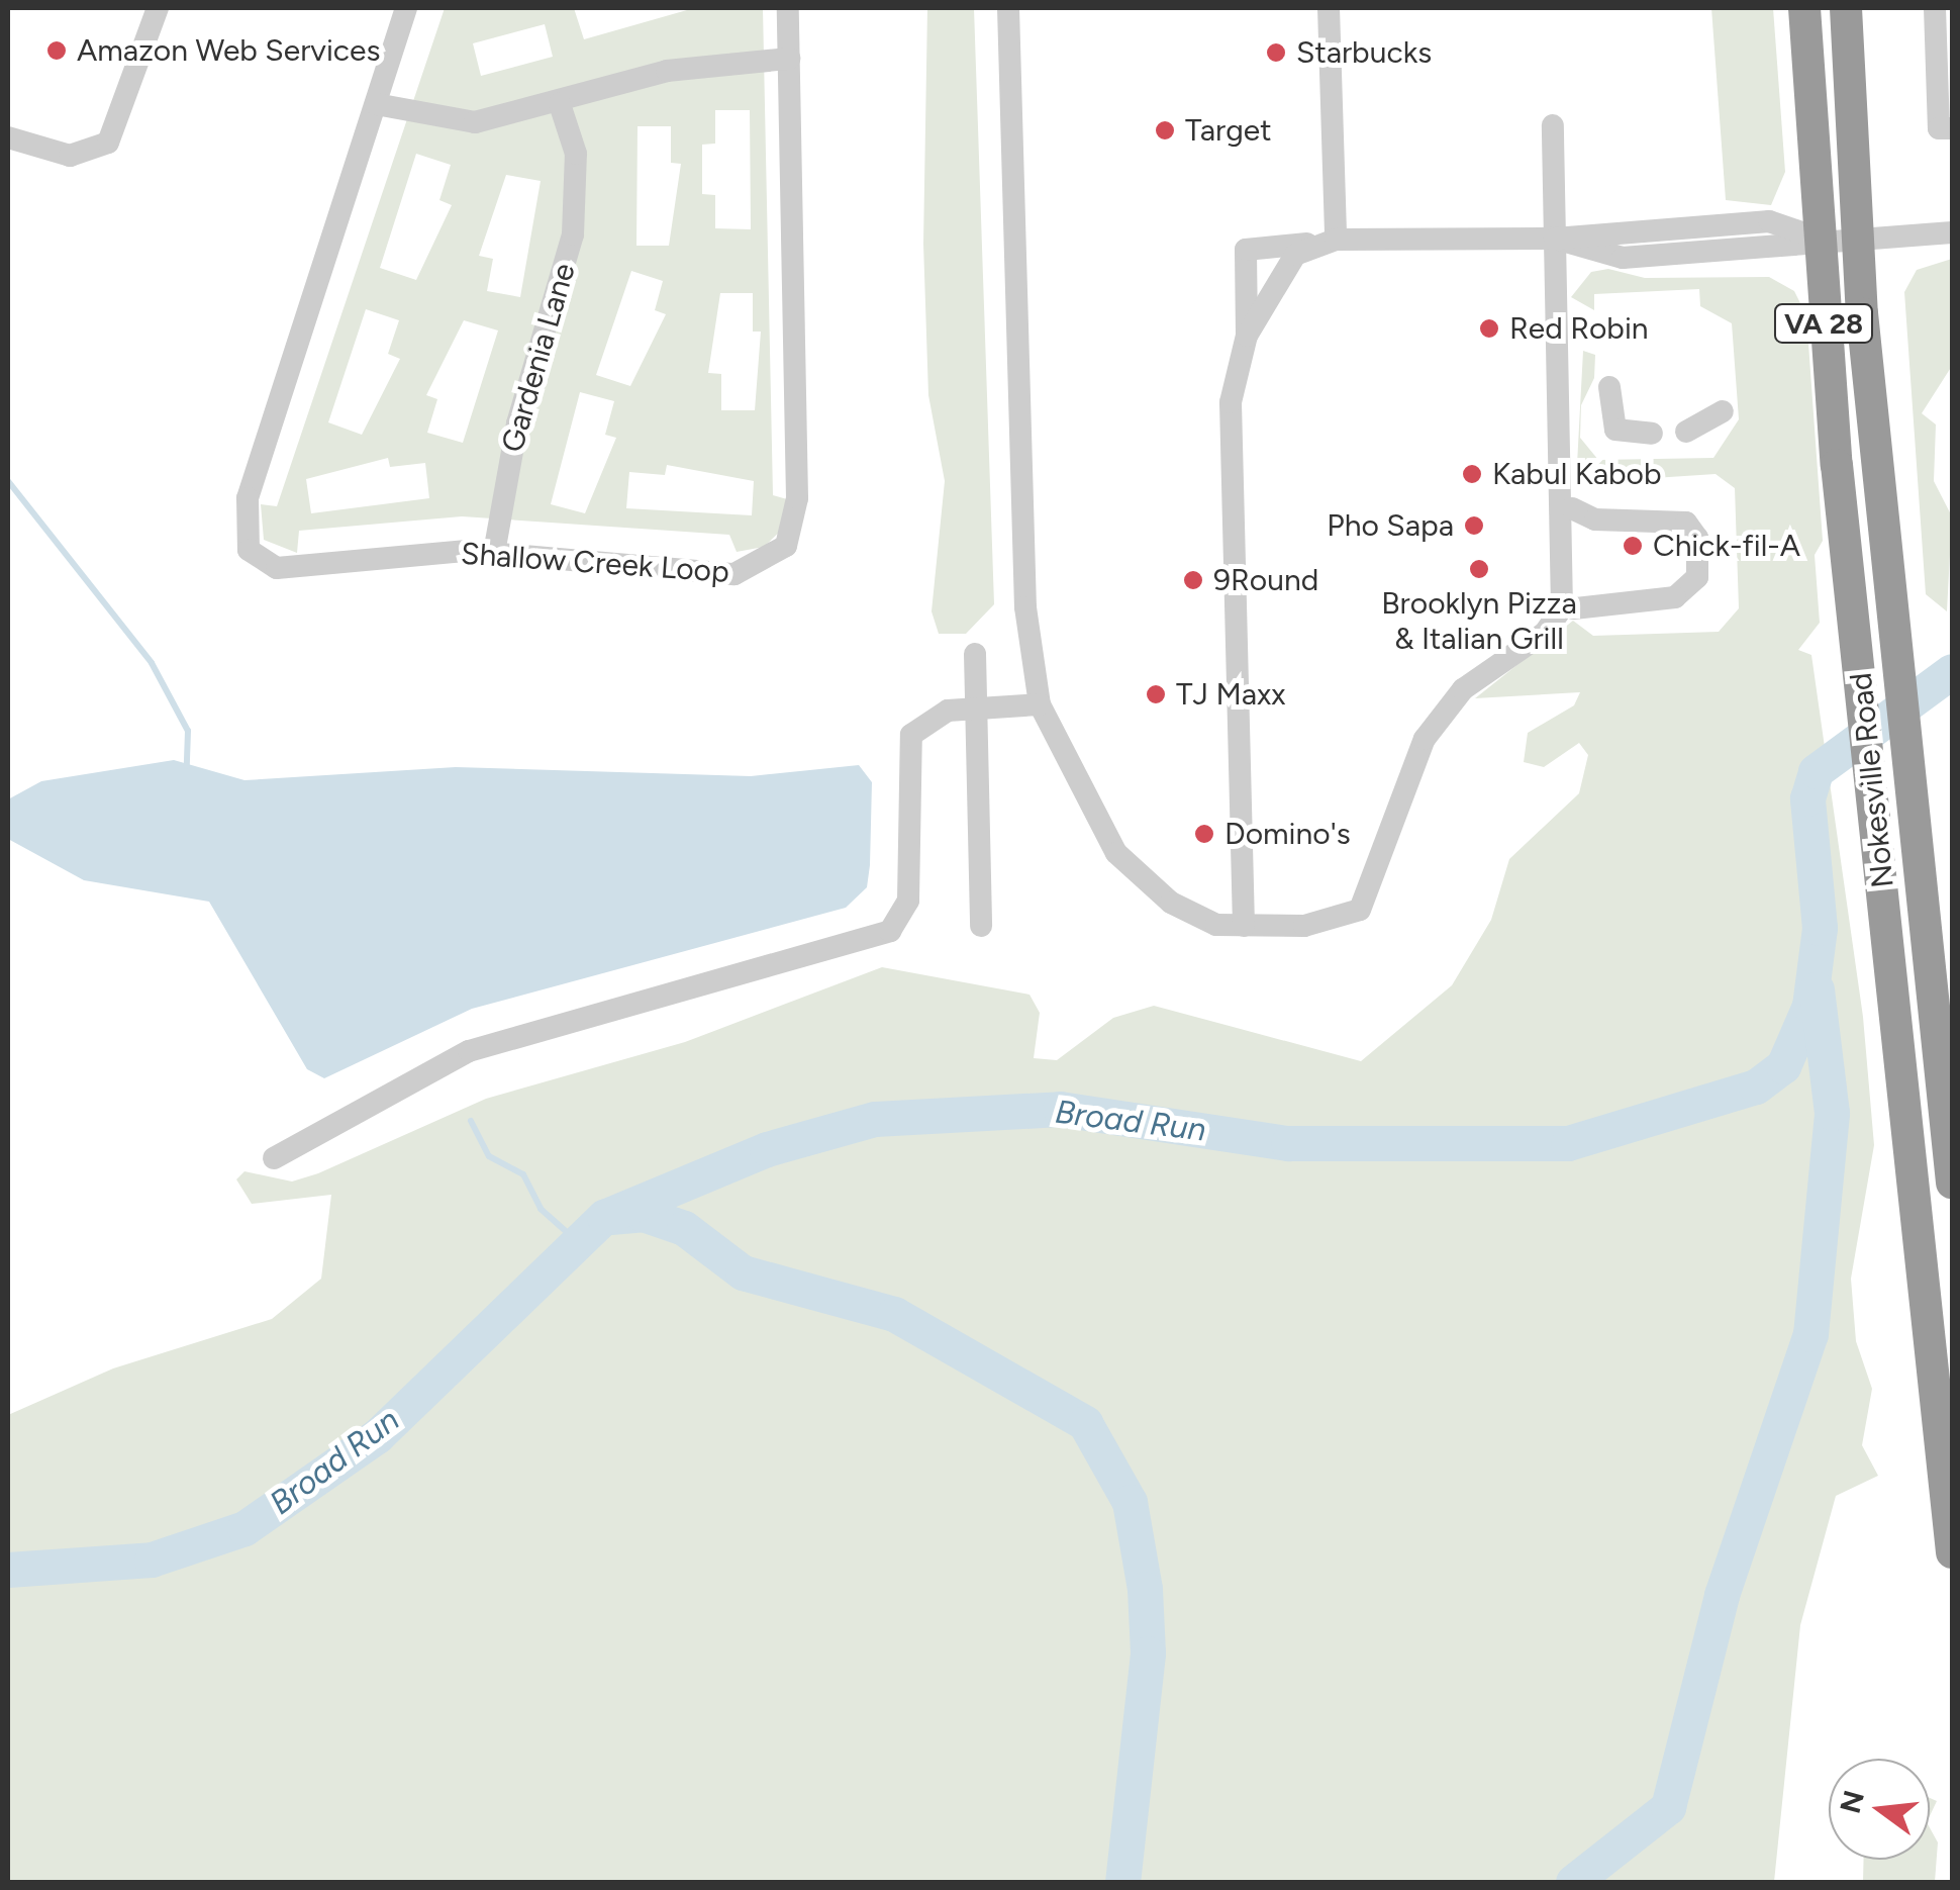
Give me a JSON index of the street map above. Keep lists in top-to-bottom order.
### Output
{
  "streets": {
    "highway": ["VA 28", "Nokesville Road"],
    "street": ["Gardenia Lane", "Shallow Creek Loop"]
  },
  "crossings": [
    ["Gardenia Lane", "Shallow Creek Loop"]
  ],
  "water": ["Broad Run"],
  "places": [
    "Amazon Web Services",
    "Starbucks",
    "Target",
    "Red Robin",
    "Kabul Kabob",
    "Pho Sapa",
    "Chick-fil-A",
    "Brooklyn Pizza & Italian Grill",
    "9Round",
    "TJ Maxx",
    "Domino's"
  ],
  "north": "left"
}
